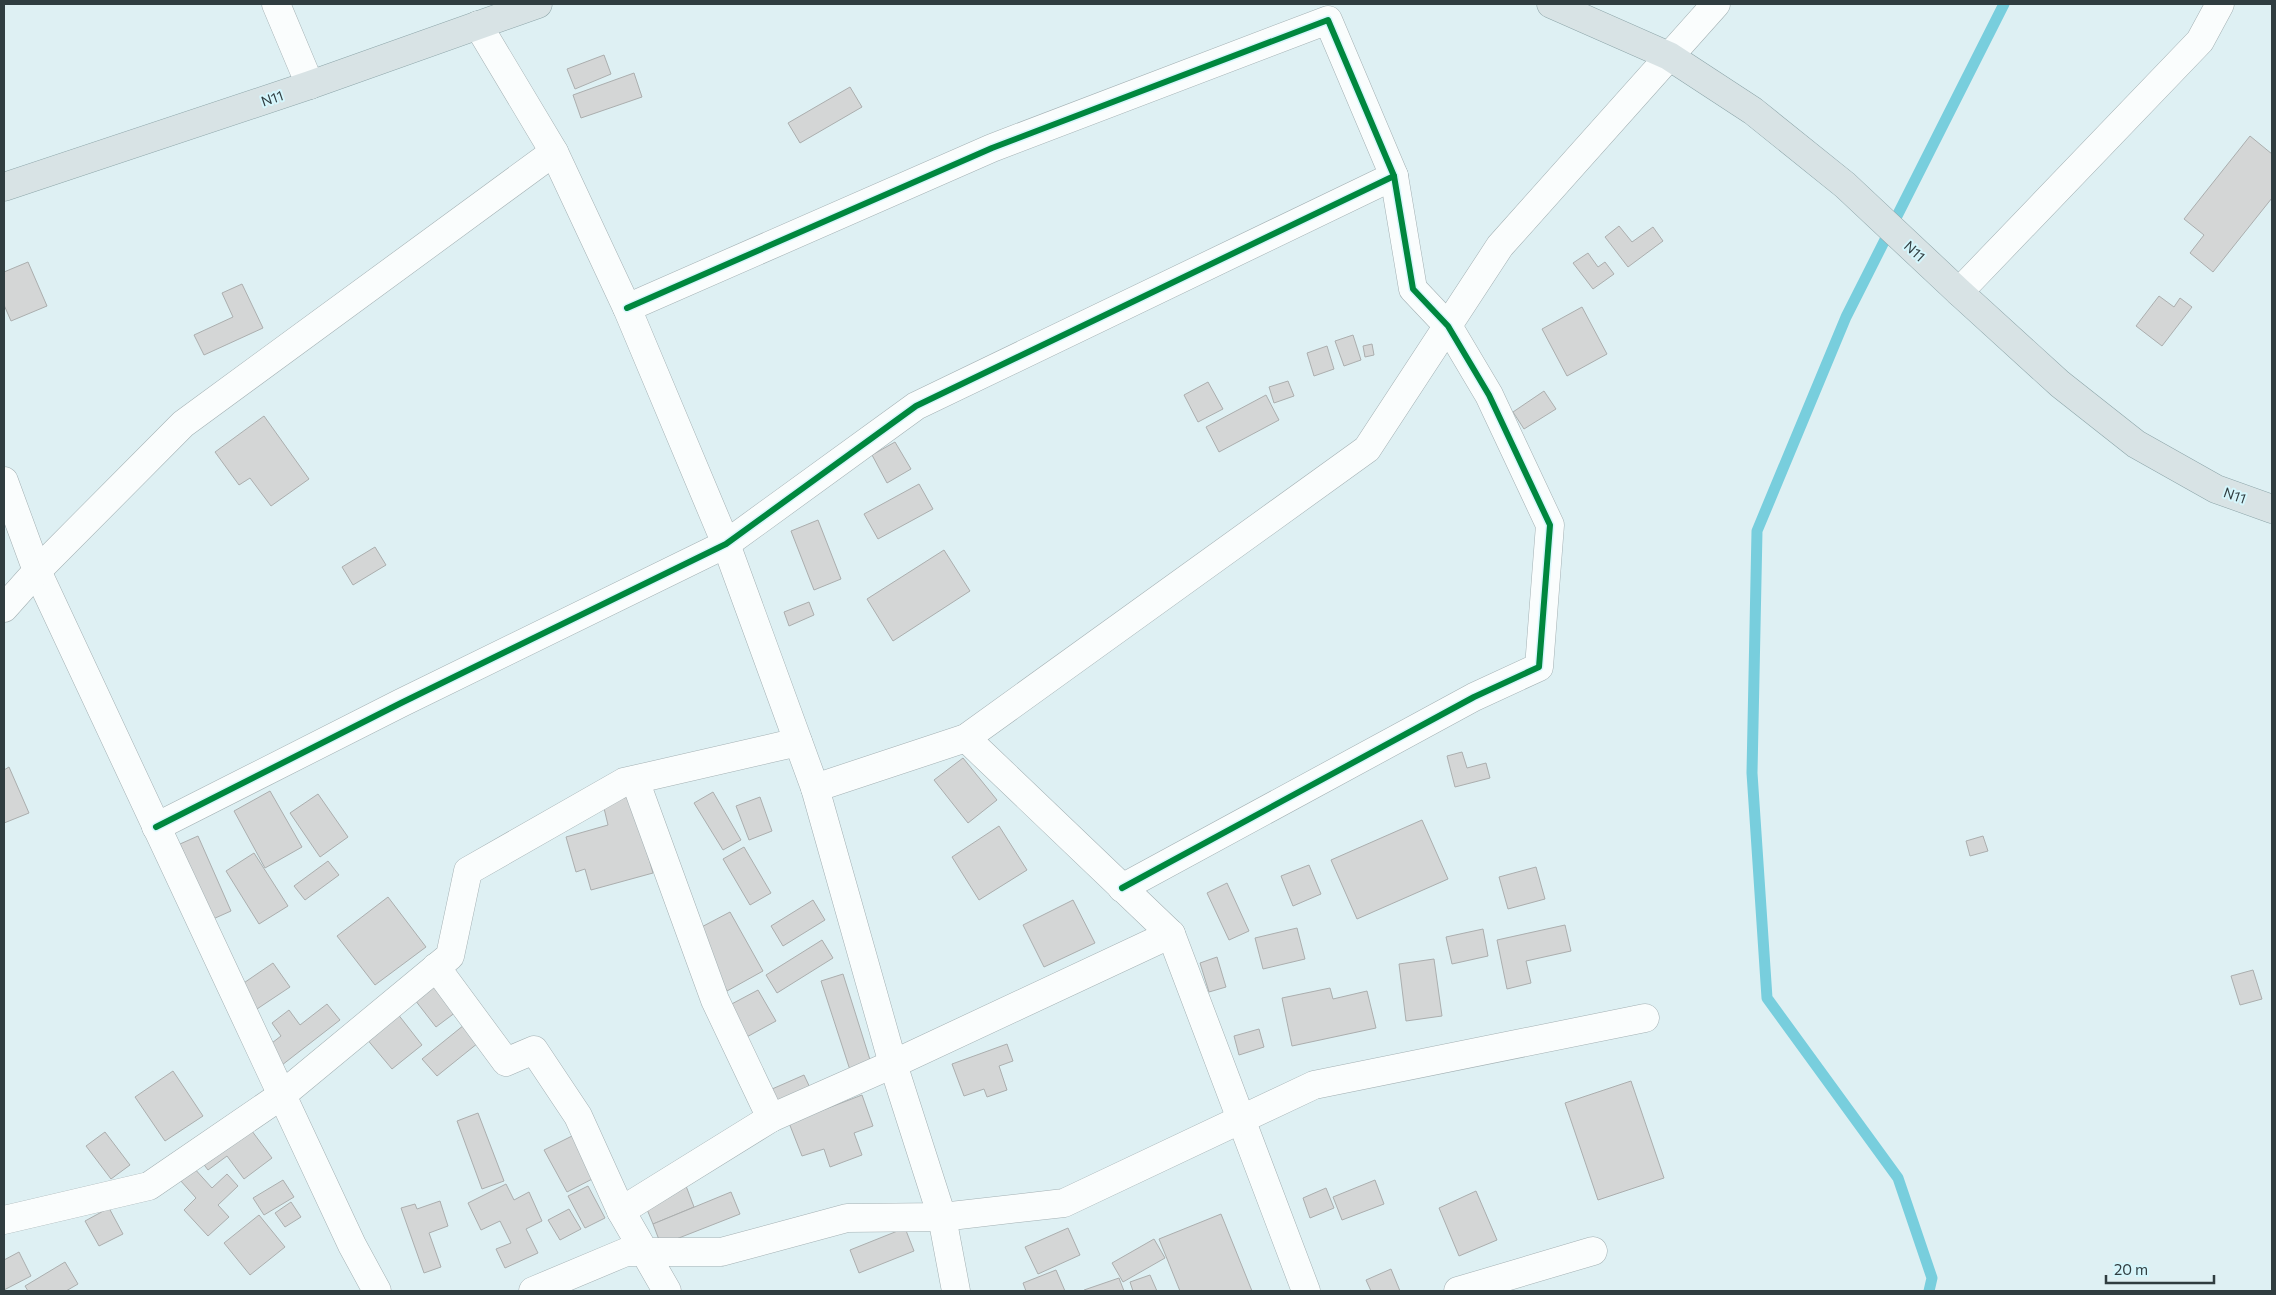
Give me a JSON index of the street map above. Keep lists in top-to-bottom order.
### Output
{
  "streets": {
    "main road": ["N11"]
  },
  "scale_bar": "20 m"
}
